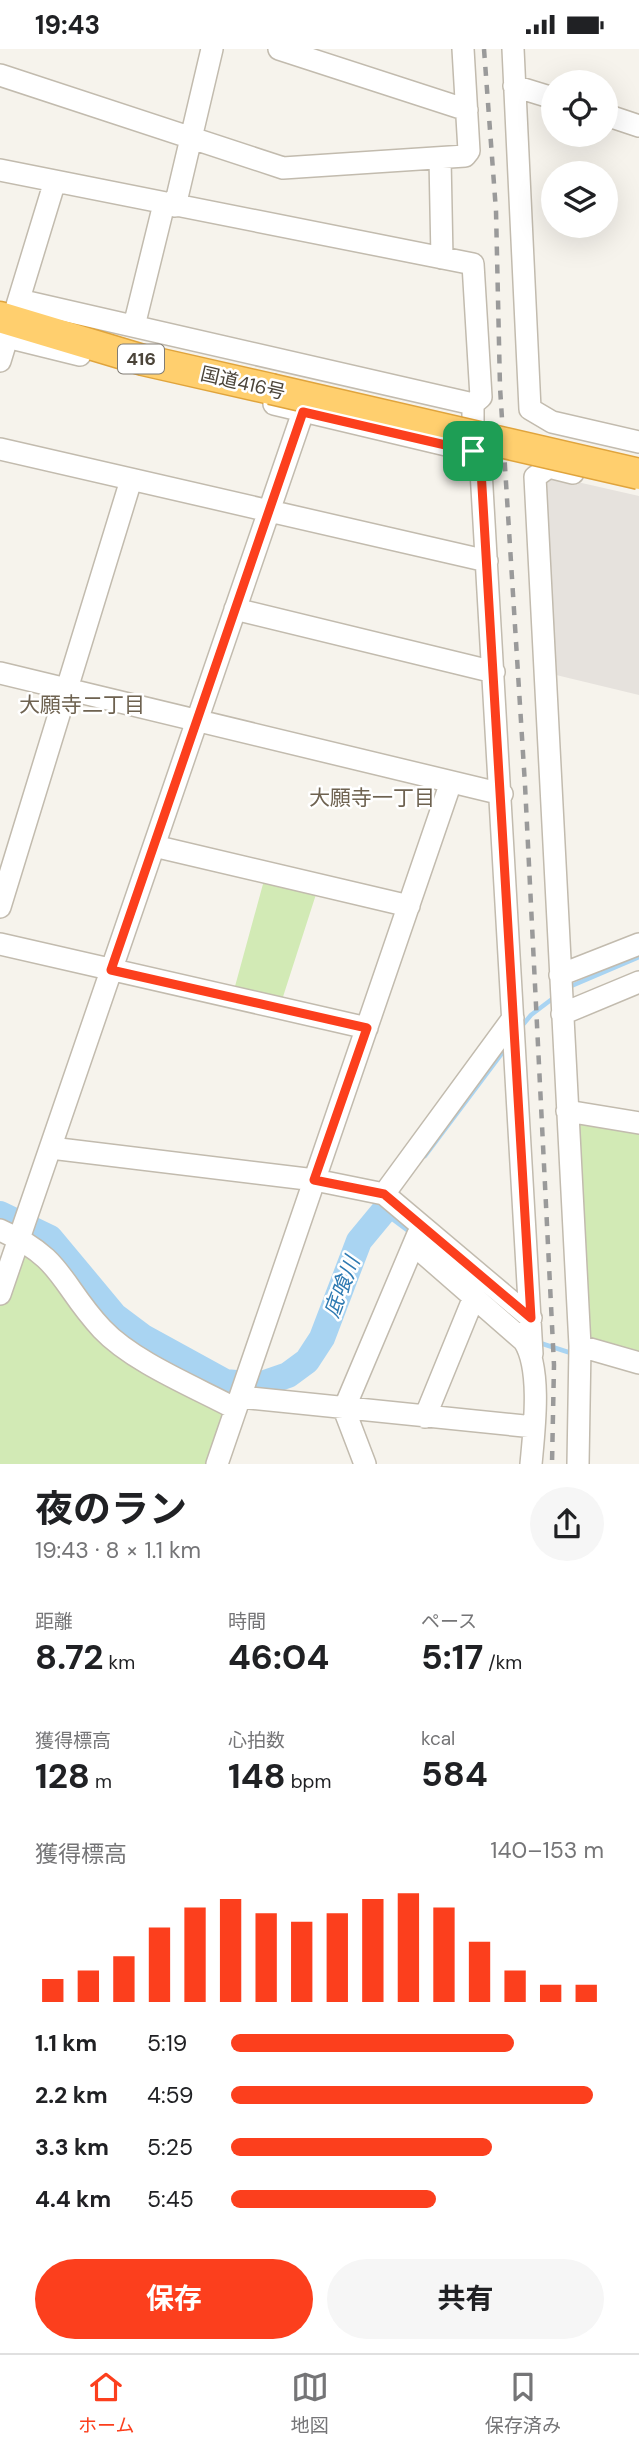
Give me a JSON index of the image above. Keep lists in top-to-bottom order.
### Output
{
  "streets": {
    "highway": ["416", "国道416号"]
  },
  "districts": ["大願寺二丁目", "大願寺一丁目"],
  "water": ["底喰川"],
  "page": {
    "status": "19:43",
    "heading": ["夜のラン", "19:43 · 8 × 1.1 km"],
    "stats": [
      ["距離", "8.72 km"],
      ["時間", "46:04"],
      ["ペース", "5:17 /km"],
      ["獲得標高", "128 m"],
      ["心拍数", "148 bpm"],
      ["kcal", "584"]
    ],
    "chart": ["獲得標高", "140–153 m"],
    "list": [
      {
        "name": "1.1 km",
        "note": "5:19"
      },
      {
        "name": "2.2 km",
        "note": "4:59"
      },
      {
        "name": "3.3 km",
        "note": "5:25"
      },
      {
        "name": "4.4 km",
        "note": "5:45"
      }
    ],
    "buttons": ["保存", "共有"],
    "tabs": ["ホーム", "地図", "保存済み"]
  }
}
